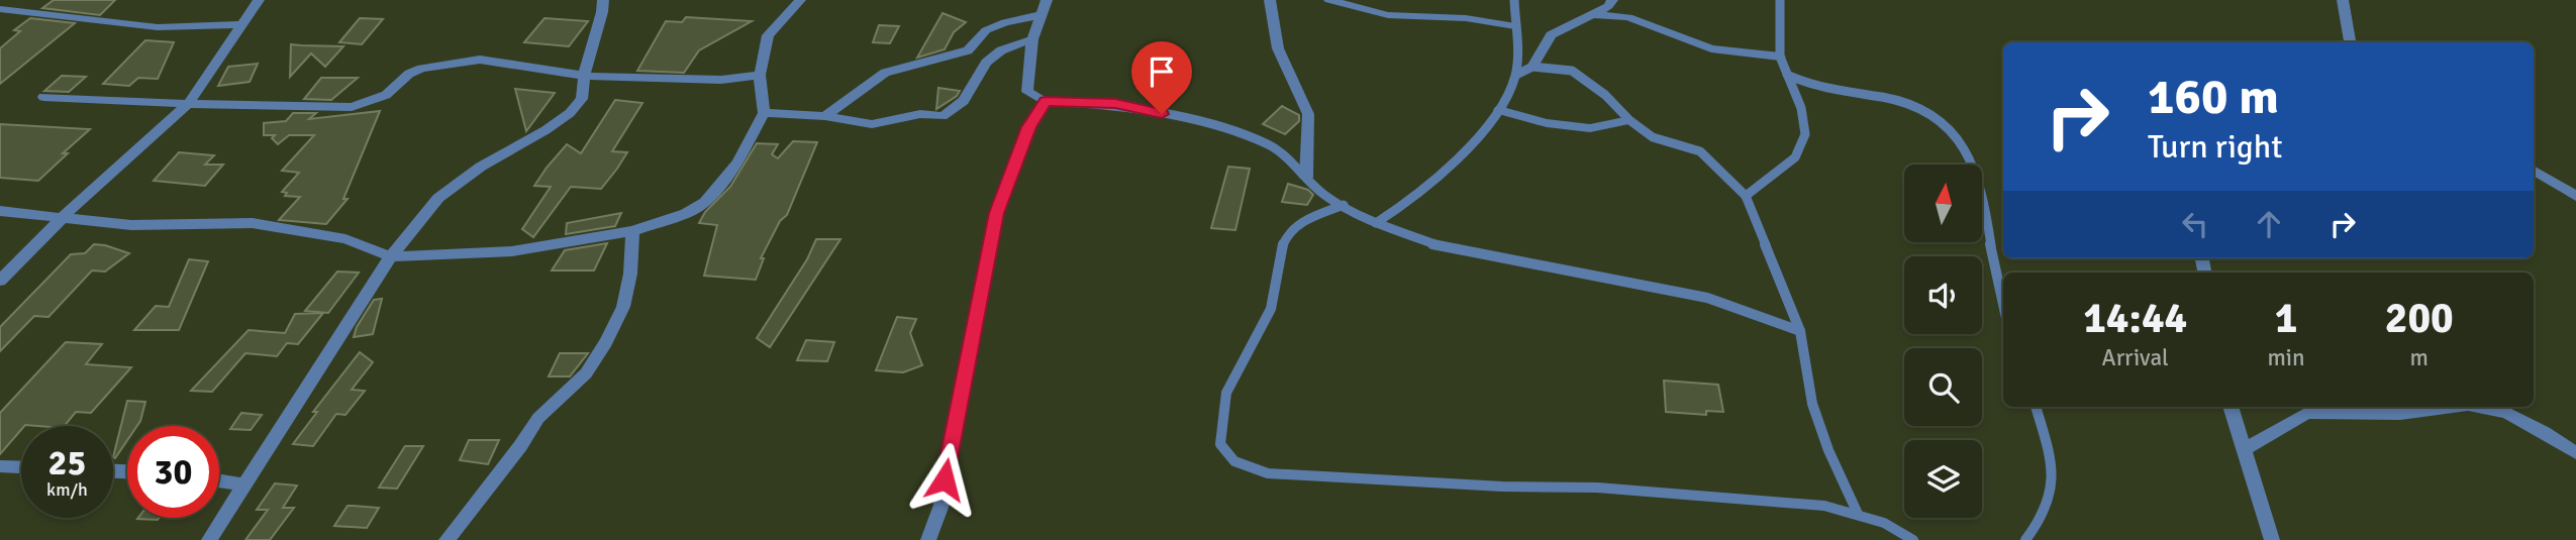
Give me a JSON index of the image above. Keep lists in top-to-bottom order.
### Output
{
  "north": "top",
  "page": {
    "turn": ["160 m", "Turn right"],
    "eta": [
      "14:44",
      "Arrival",
      "1",
      "min",
      "200",
      "m"
    ],
    "speed": "25 km/h",
    "limit": "30"
  }
}
